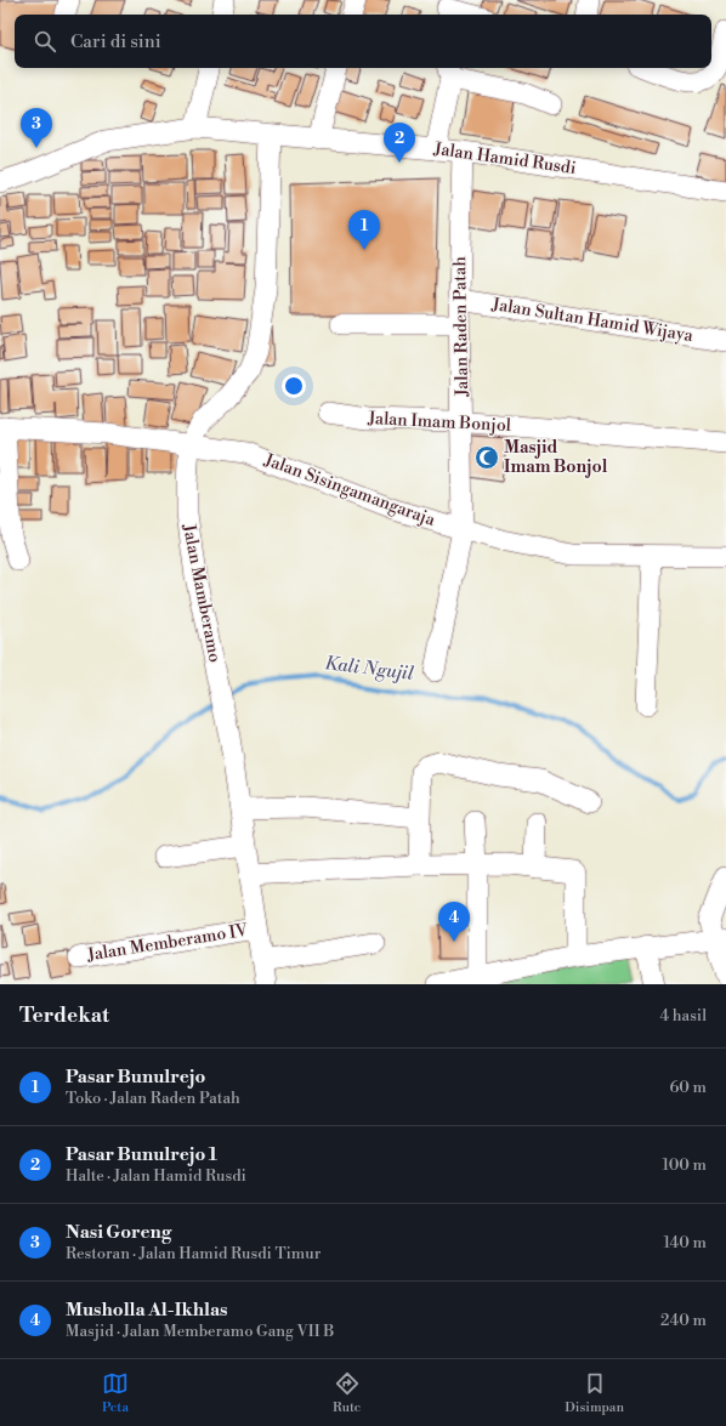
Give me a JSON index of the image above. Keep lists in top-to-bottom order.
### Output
{
  "streets": {
    "street": [
      "Jalan Hamid Rusdi",
      "Jalan Sultan Hamid Wijaya",
      "Jalan Raden Patah",
      "Jalan Imam Bonjol",
      "Jalan Sisingamangaraja",
      "Jalan Mamberamo",
      "Jalan Memberamo IV"
    ]
  },
  "crossings": [
    ["Jalan Hamid Rusdi", "Jalan Raden Patah"],
    ["Jalan Hamid Rusdi", "Jalan Mamberamo"],
    ["Jalan Sultan Hamid Wijaya", "Jalan Raden Patah"],
    ["Jalan Raden Patah", "Jalan Imam Bonjol"],
    ["Jalan Raden Patah", "Jalan Sisingamangaraja"],
    ["Jalan Sisingamangaraja", "Jalan Mamberamo"],
    ["Jalan Mamberamo", "Jalan Memberamo IV"]
  ],
  "water": ["Kali Ngujil"],
  "places": {
    "mosque": ["Masjid Imam Bonjol"]
  },
  "page": {
    "search": "Cari di sini",
    "pins": [
      "3",
      "2",
      "1",
      "4"
    ],
    "heading": ["Terdekat", "4 hasil"],
    "list": [
      {
        "mark": "1",
        "name": "Pasar Bunulrejo",
        "note": "Toko · Jalan Raden Patah",
        "value": "60 m"
      },
      {
        "mark": "2",
        "name": "Pasar Bunulrejo 1",
        "note": "Halte · Jalan Hamid Rusdi",
        "value": "100 m"
      },
      {
        "mark": "3",
        "name": "Nasi Goreng",
        "note": "Restoran · Jalan Hamid Rusdi Timur",
        "value": "140 m"
      },
      {
        "mark": "4",
        "name": "Musholla Al-Ikhlas",
        "note": "Masjid · Jalan Memberamo Gang VII B",
        "value": "240 m"
      }
    ],
    "nav": ["Peta", "Rute", "Disimpan"]
  }
}
